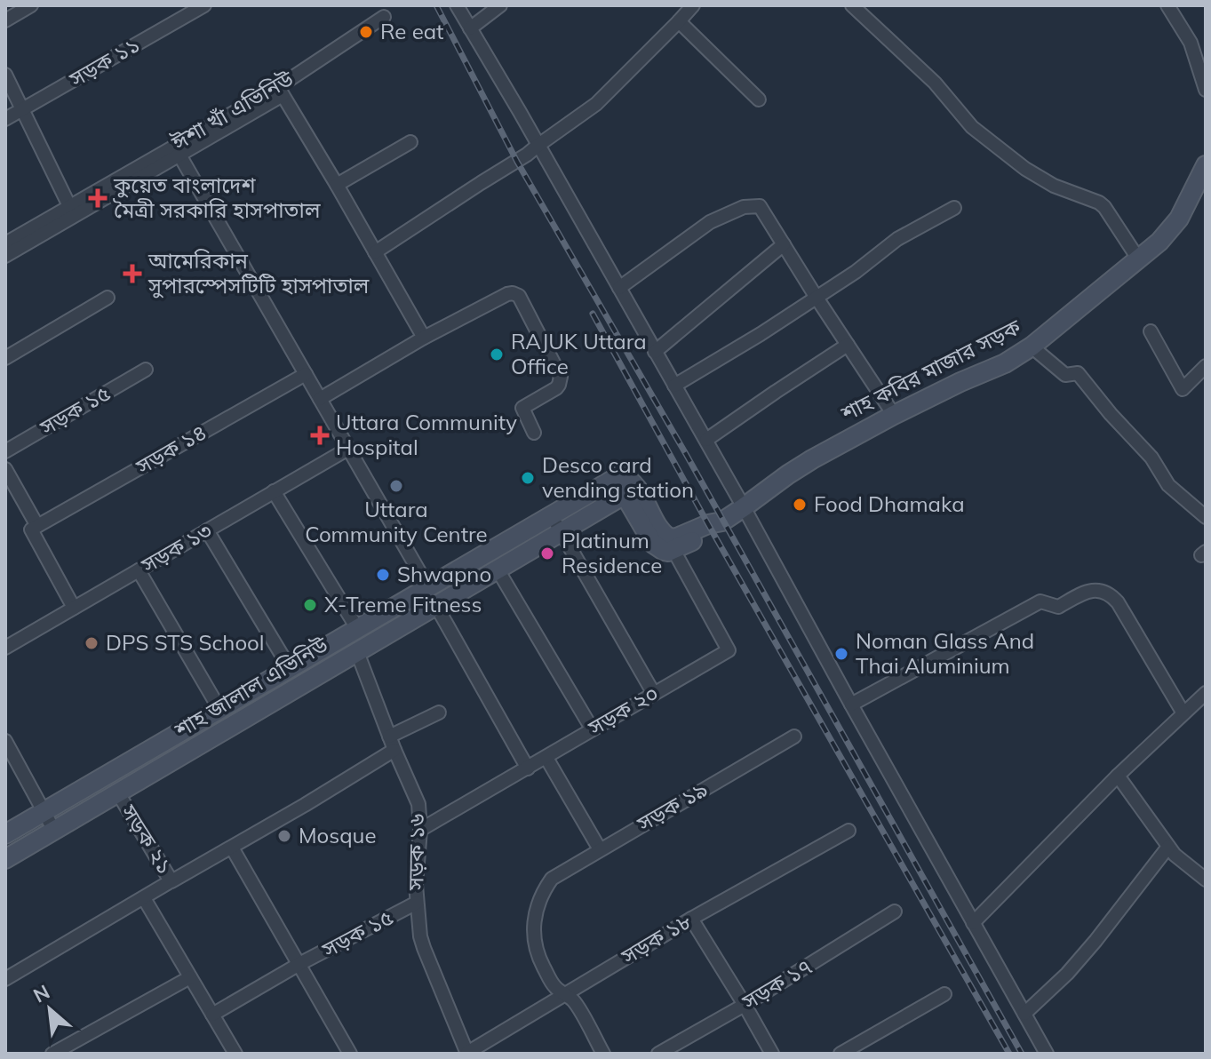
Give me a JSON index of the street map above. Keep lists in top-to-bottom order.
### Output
{
  "streets": {
    "main road": ["শাহ কবির মাজার সড়ক", "শাহ জালাল এভিনিউ"],
    "street": [
      "সড়ক ১১",
      "ঈশা খাঁ এভিনিউ",
      "সড়ক ১৫",
      "সড়ক ১৪",
      "সড়ক ১৩",
      "সড়ক ২০",
      "সড়ক ১৯",
      "সড়ক ২১",
      "সড়ক ১৬",
      "সড়ক ১৮",
      "সড়ক ১৭"
    ]
  },
  "crossings": [
    ["শাহ কবির মাজার সড়ক", "শাহ জালাল এভিনিউ"],
    ["সড়ক ১৫", "সড়ক ২১"],
    ["সড়ক ১৫", "সড়ক ১৬"],
    ["শাহ জালাল এভিনিউ", "সড়ক ২০"],
    ["শাহ জালাল এভিনিউ", "সড়ক ২১"],
    ["শাহ জালাল এভিনিউ", "সড়ক ১৬"],
    ["সড়ক ২০", "সড়ক ১৬"],
    ["সড়ক ১৯", "সড়ক ১৮"],
    ["সড়ক ২১", "সড়ক ১৬"],
    ["সড়ক ১৬", "সড়ক ১৮"]
  ],
  "places": {
    "other": [
      "Re eat",
      "RAJUK Uttara Office",
      "Desco card vending station",
      "Uttara Community Centre",
      "Food Dhamaka",
      "Platinum Residence",
      "Shwapno",
      "X-Treme Fitness",
      "DPS STS School",
      "Noman Glass And Thai Aluminium",
      "Mosque"
    ],
    "health": ["কুয়েত বাংলাদেশ মৈত্রী সরকারি হাসপাতাল", "আমেরিকান সুপারস্পেসটিটি হাসপাতাল", "Uttara Community Hospital"]
  },
  "north": "top left"
}
